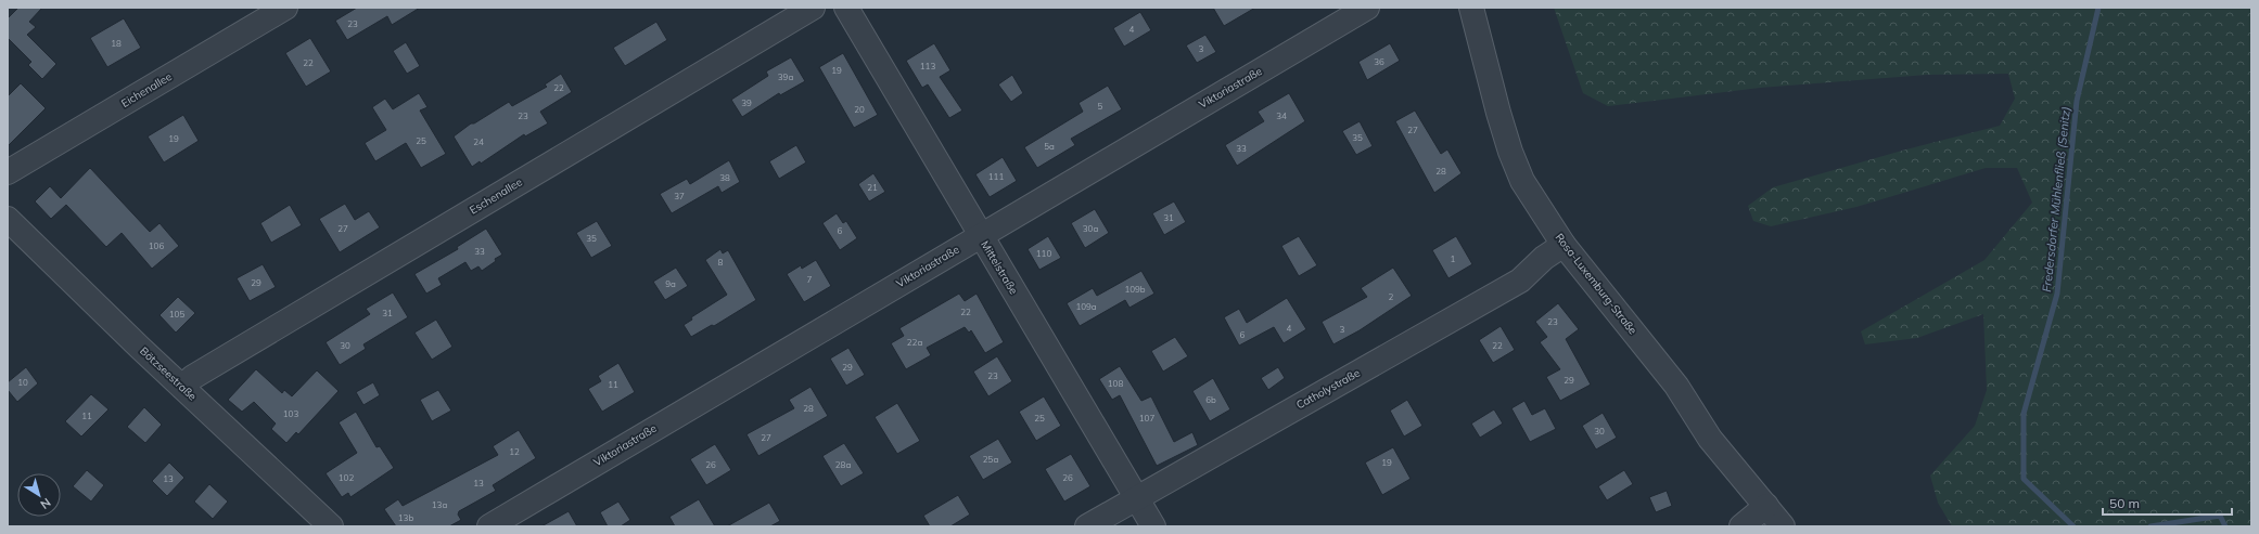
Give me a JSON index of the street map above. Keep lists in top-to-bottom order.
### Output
{
  "streets": {
    "street": [
      "Viktoriastraße",
      "Eichenallee",
      "Eschenallee",
      "Mittelstraße",
      "Rosa-Luxemburg-Straße",
      "Bötzseestraße",
      "Catholystraße"
    ]
  },
  "crossings": [
    ["Viktoriastraße", "Mittelstraße"],
    ["Eschenallee", "Bötzseestraße"],
    ["Mittelstraße", "Catholystraße"],
    ["Rosa-Luxemburg-Straße", "Catholystraße"]
  ],
  "water": ["Fredersdorfer Mühlenfließ (Senitz)"],
  "house_numbers": [
    "23",
    "4",
    "18",
    "3",
    "36",
    "22",
    "113",
    "19",
    "39a",
    "22",
    "39",
    "5",
    "20",
    "23",
    "34",
    "27",
    "35",
    "19",
    "25",
    "24",
    "5a",
    "33",
    "28",
    "111",
    "38",
    "21",
    "37",
    "31",
    "27",
    "30a",
    "6",
    "35",
    "106",
    "33",
    "110",
    "1",
    "8",
    "7",
    "29",
    "9a",
    "109b",
    "2",
    "109a",
    "22",
    "31",
    "105",
    "23",
    "4",
    "3",
    "6",
    "22a",
    "30",
    "22",
    "29",
    "23",
    "29",
    "10",
    "108",
    "11",
    "6b",
    "28",
    "103",
    "11",
    "25",
    "107",
    "30",
    "27",
    "12",
    "25a",
    "19",
    "26",
    "28a",
    "102",
    "26",
    "13",
    "13",
    "13a",
    "13b"
  ],
  "scale_bar": "50 m",
  "north": "bottom right"
}
